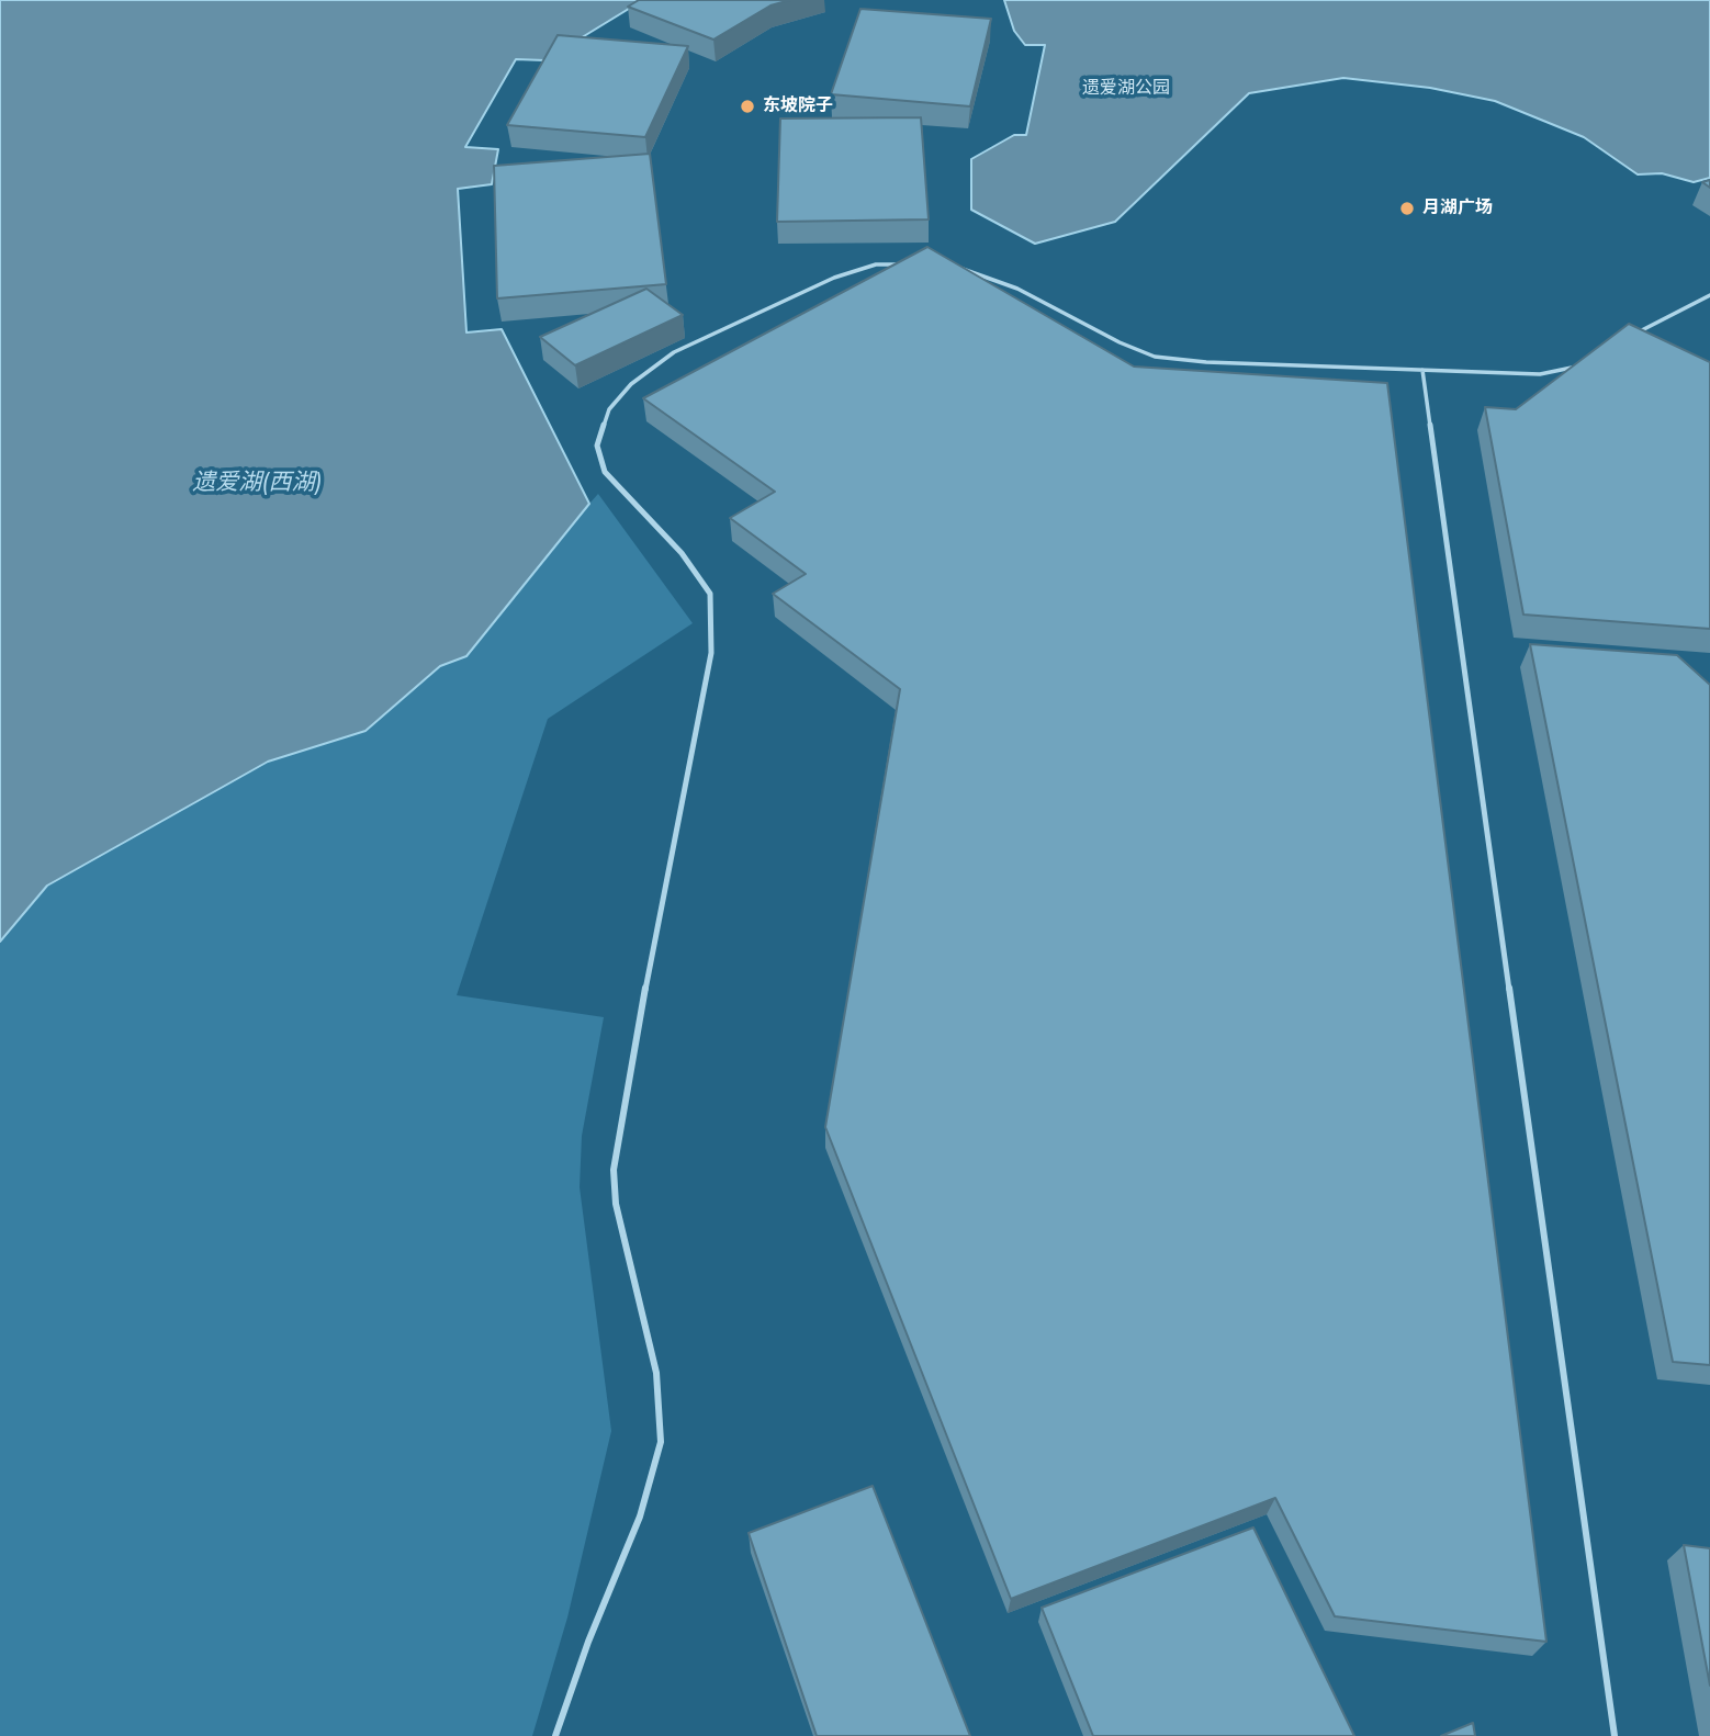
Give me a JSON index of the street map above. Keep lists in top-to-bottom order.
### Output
{
  "water": ["遗爱湖(西湖)"],
  "parks": ["遗爱湖公园"],
  "places": ["东坡院子", "月湖广场"]
}
